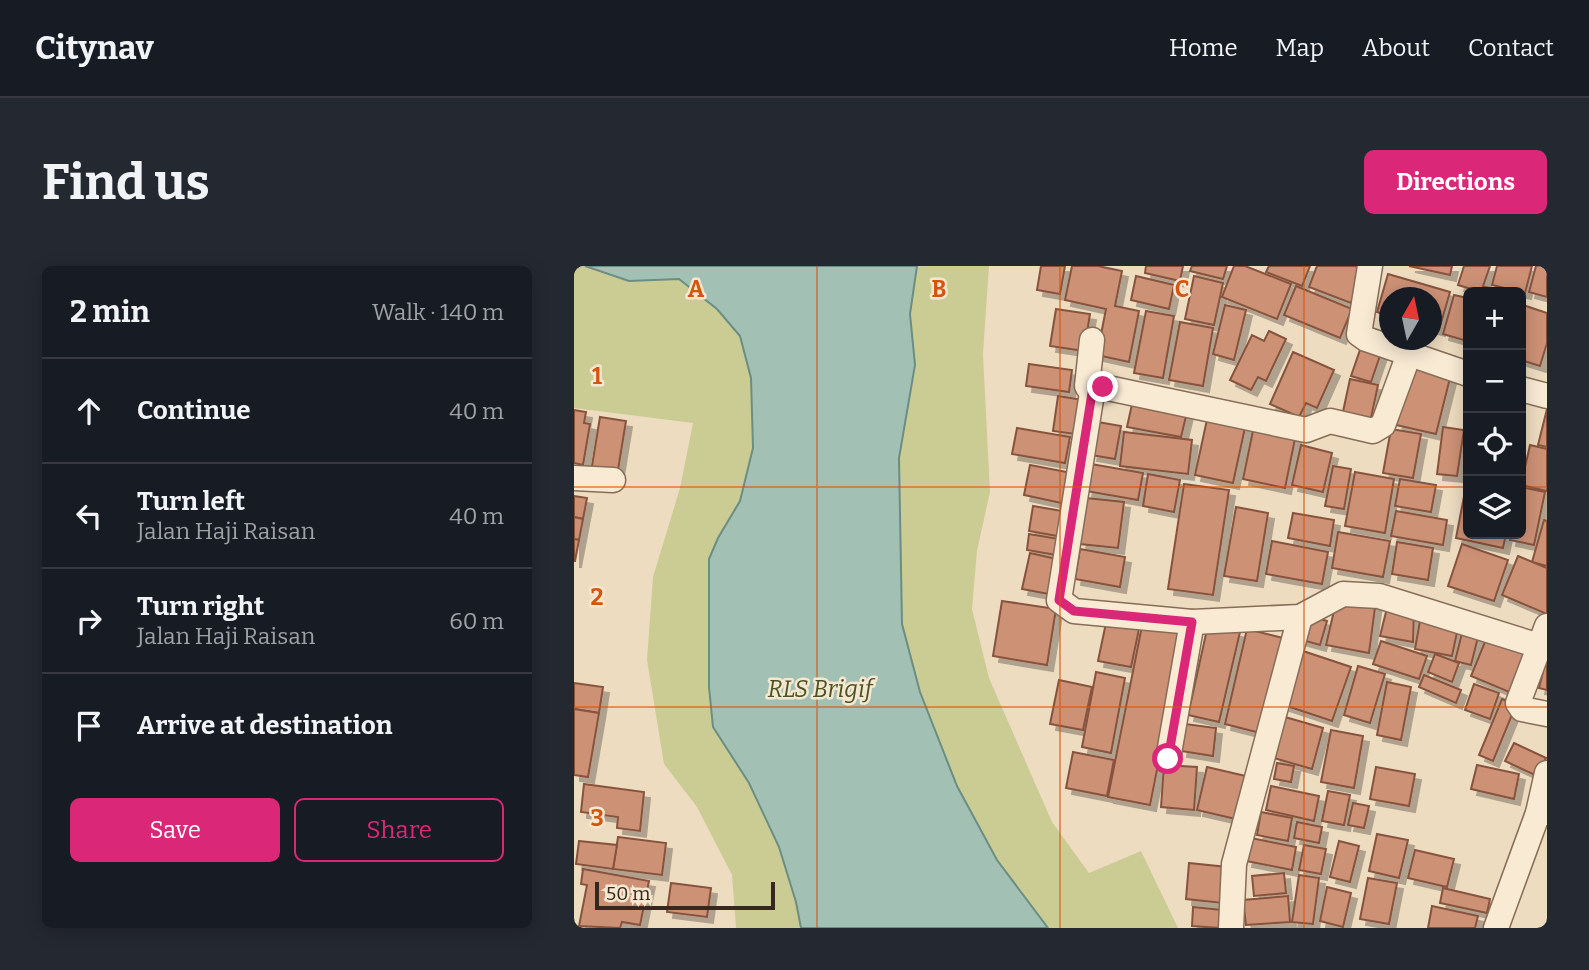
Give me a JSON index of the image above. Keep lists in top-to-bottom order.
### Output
{
  "parks": ["RLS Brigif"],
  "scale_bar": "50 m",
  "north": "top",
  "page": {
    "header": "Citynav",
    "nav": [
      "Home",
      "Map",
      "About",
      "Contact"
    ],
    "buttons": [
      "Directions",
      ["Save", "Share"]
    ],
    "title": "Find us",
    "heading": ["2 min", "Walk · 140 m"],
    "map_buttons": ["+", "−"],
    "list": [
      ["Continue", "40 m"],
      ["Turn left", "Jalan Haji Raisan", "40 m"],
      ["Turn right", "Jalan Haji Raisan", "60 m"],
      "Arrive at destination"
    ],
    "scale": "50 m"
  },
  "grid": {
    "columns": ["A", "B", "C"],
    "rows": ["1", "2", "3"]
  }
}
